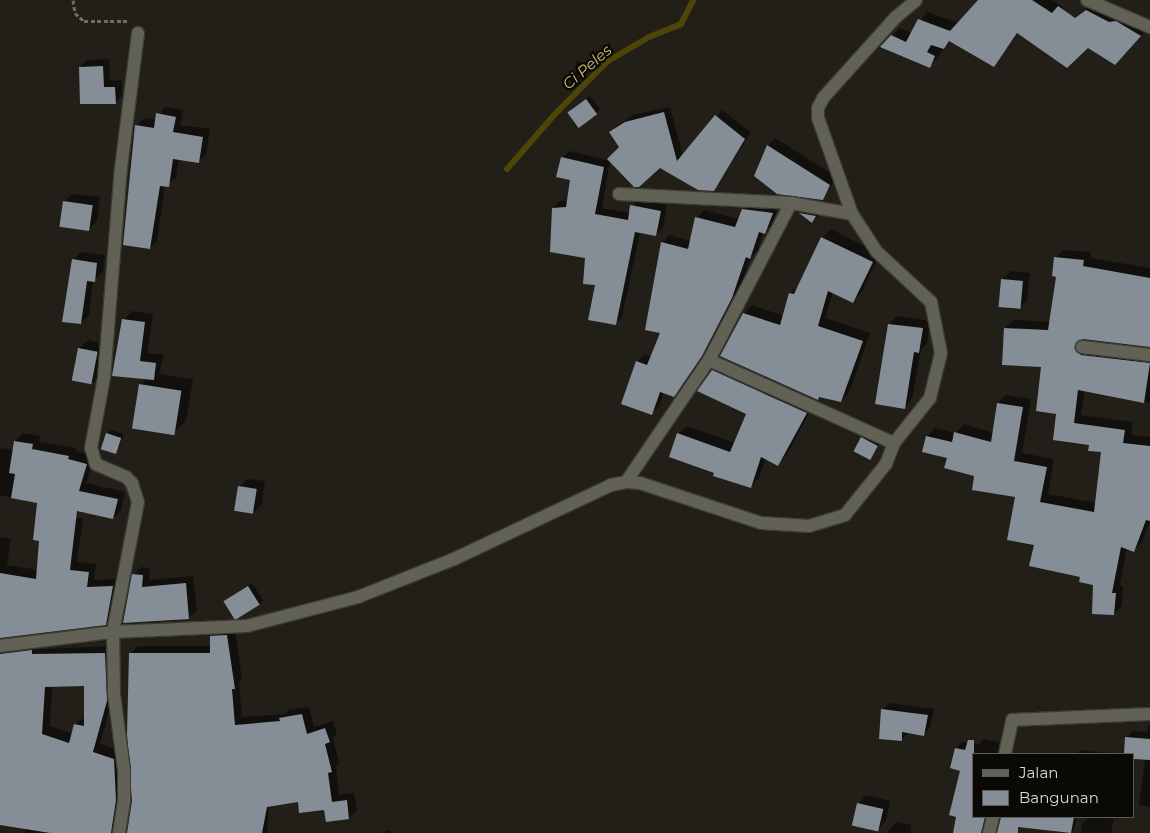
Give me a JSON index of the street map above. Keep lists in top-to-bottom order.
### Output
{
  "water": ["Ci Peles"],
  "legend": ["Jalan", "Bangunan"]
}
